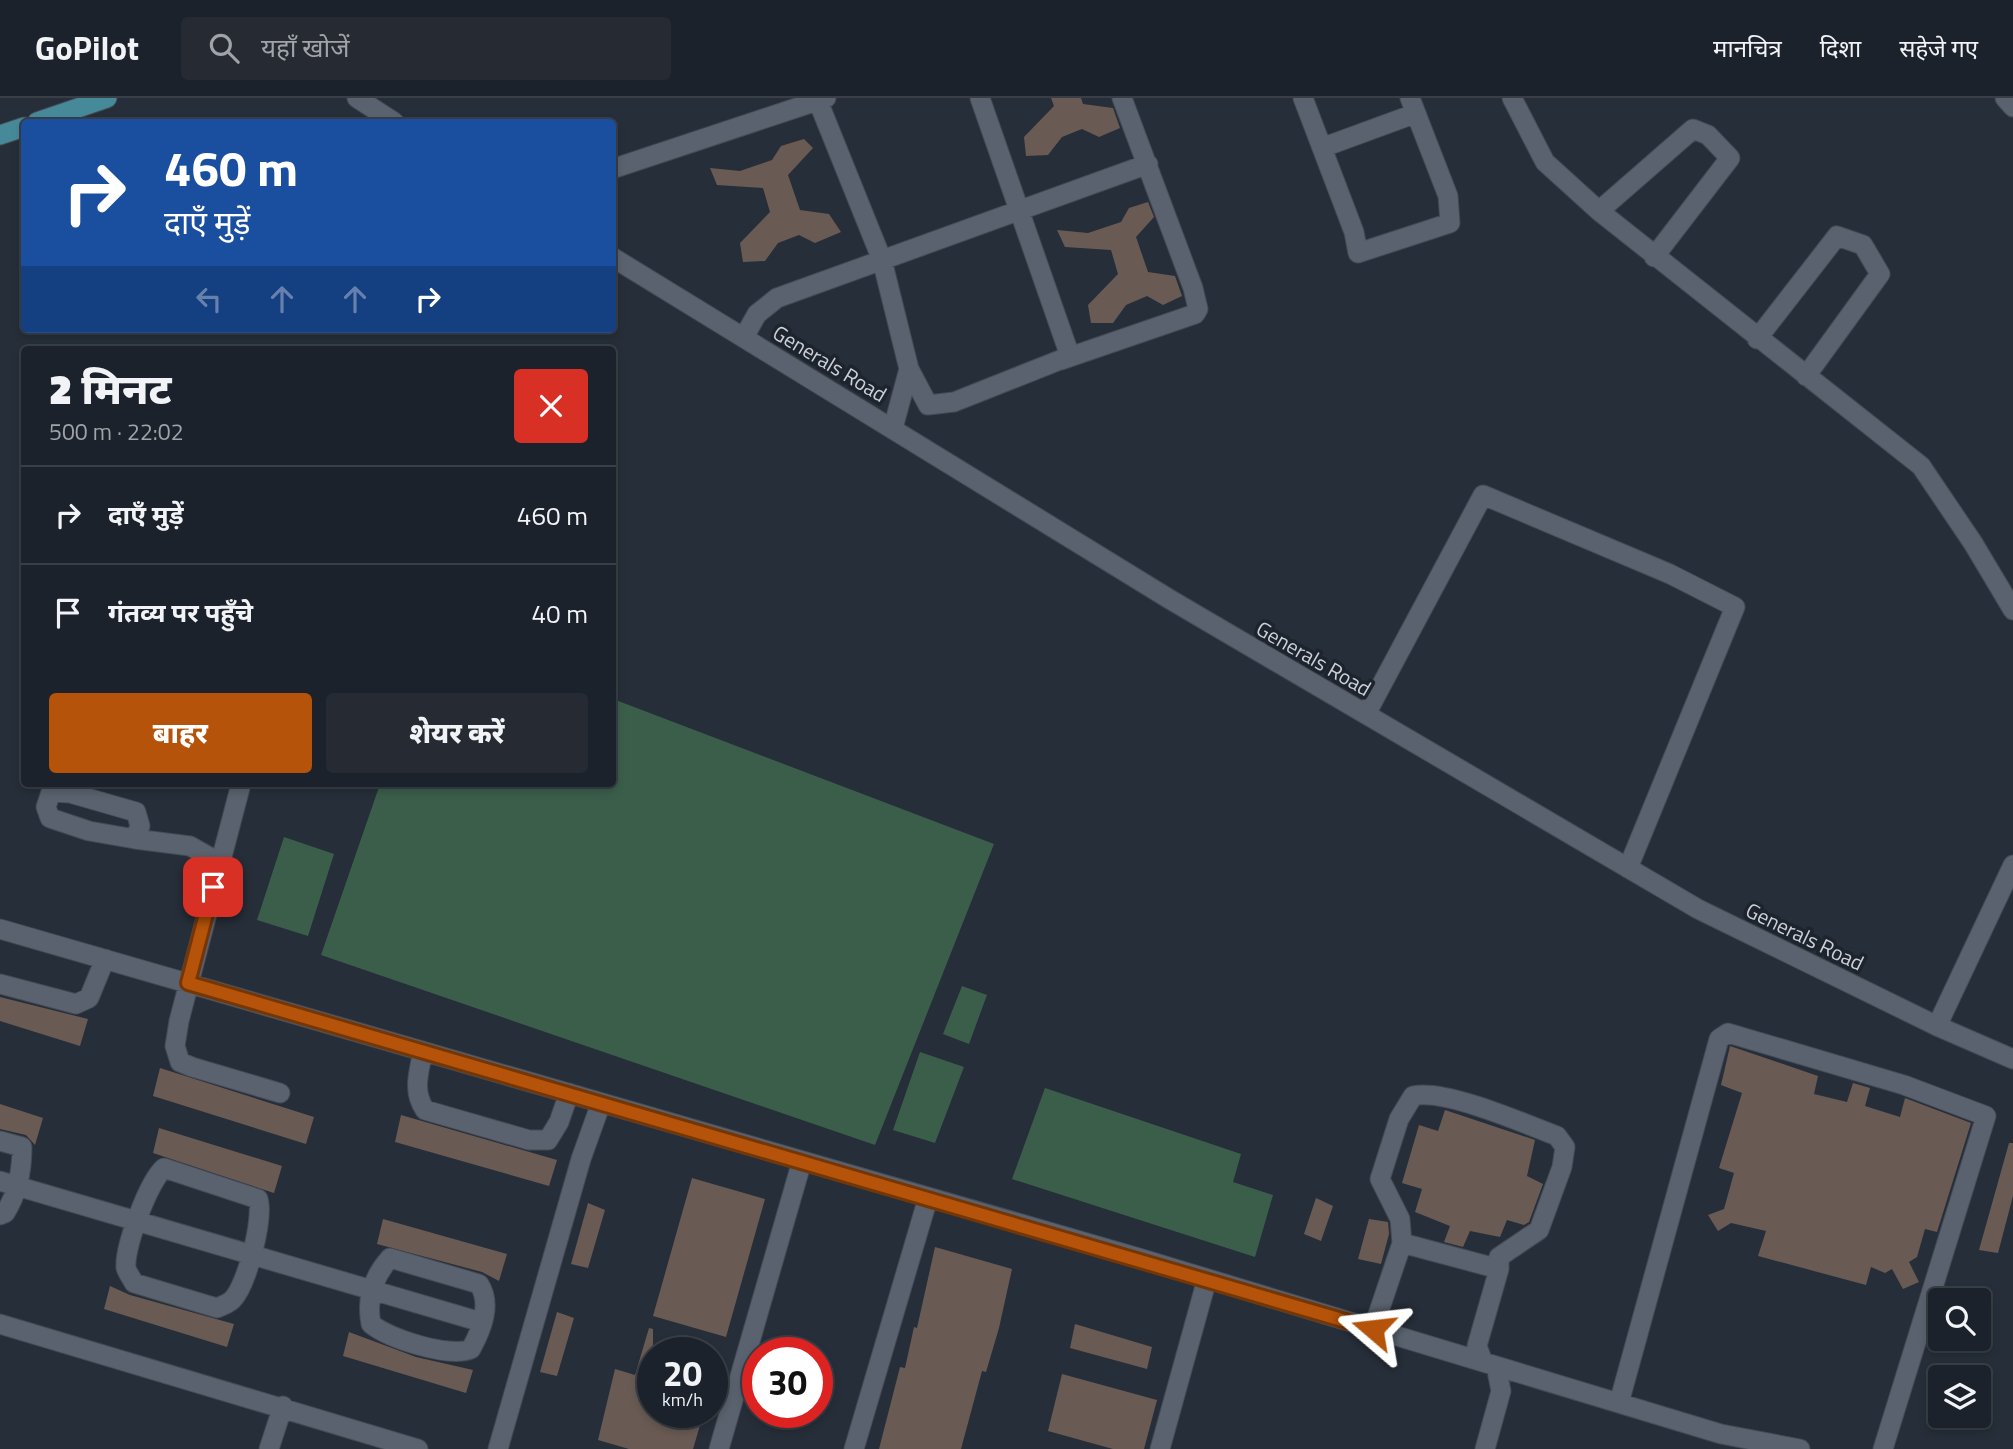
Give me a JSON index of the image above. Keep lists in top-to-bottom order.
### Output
{
  "streets": {
    "street": ["Generals Road"]
  },
  "page": {
    "header": "GoPilot",
    "search": "यहाँ खोजें",
    "nav": ["मानचित्र", "दिशा", "सहेजे गए"],
    "turn": ["460 m", "दाएँ मुड़ें"],
    "heading": ["2 मिनट", "500 m · 22:02"],
    "list": [
      {
        "name": "दाएँ मुड़ें",
        "value": "460 m"
      },
      {
        "name": "गंतव्य पर पहुँचे",
        "value": "40 m"
      }
    ],
    "buttons": ["बाहर", "शेयर करें"],
    "speed": "20 km/h",
    "limit": "30"
  }
}
